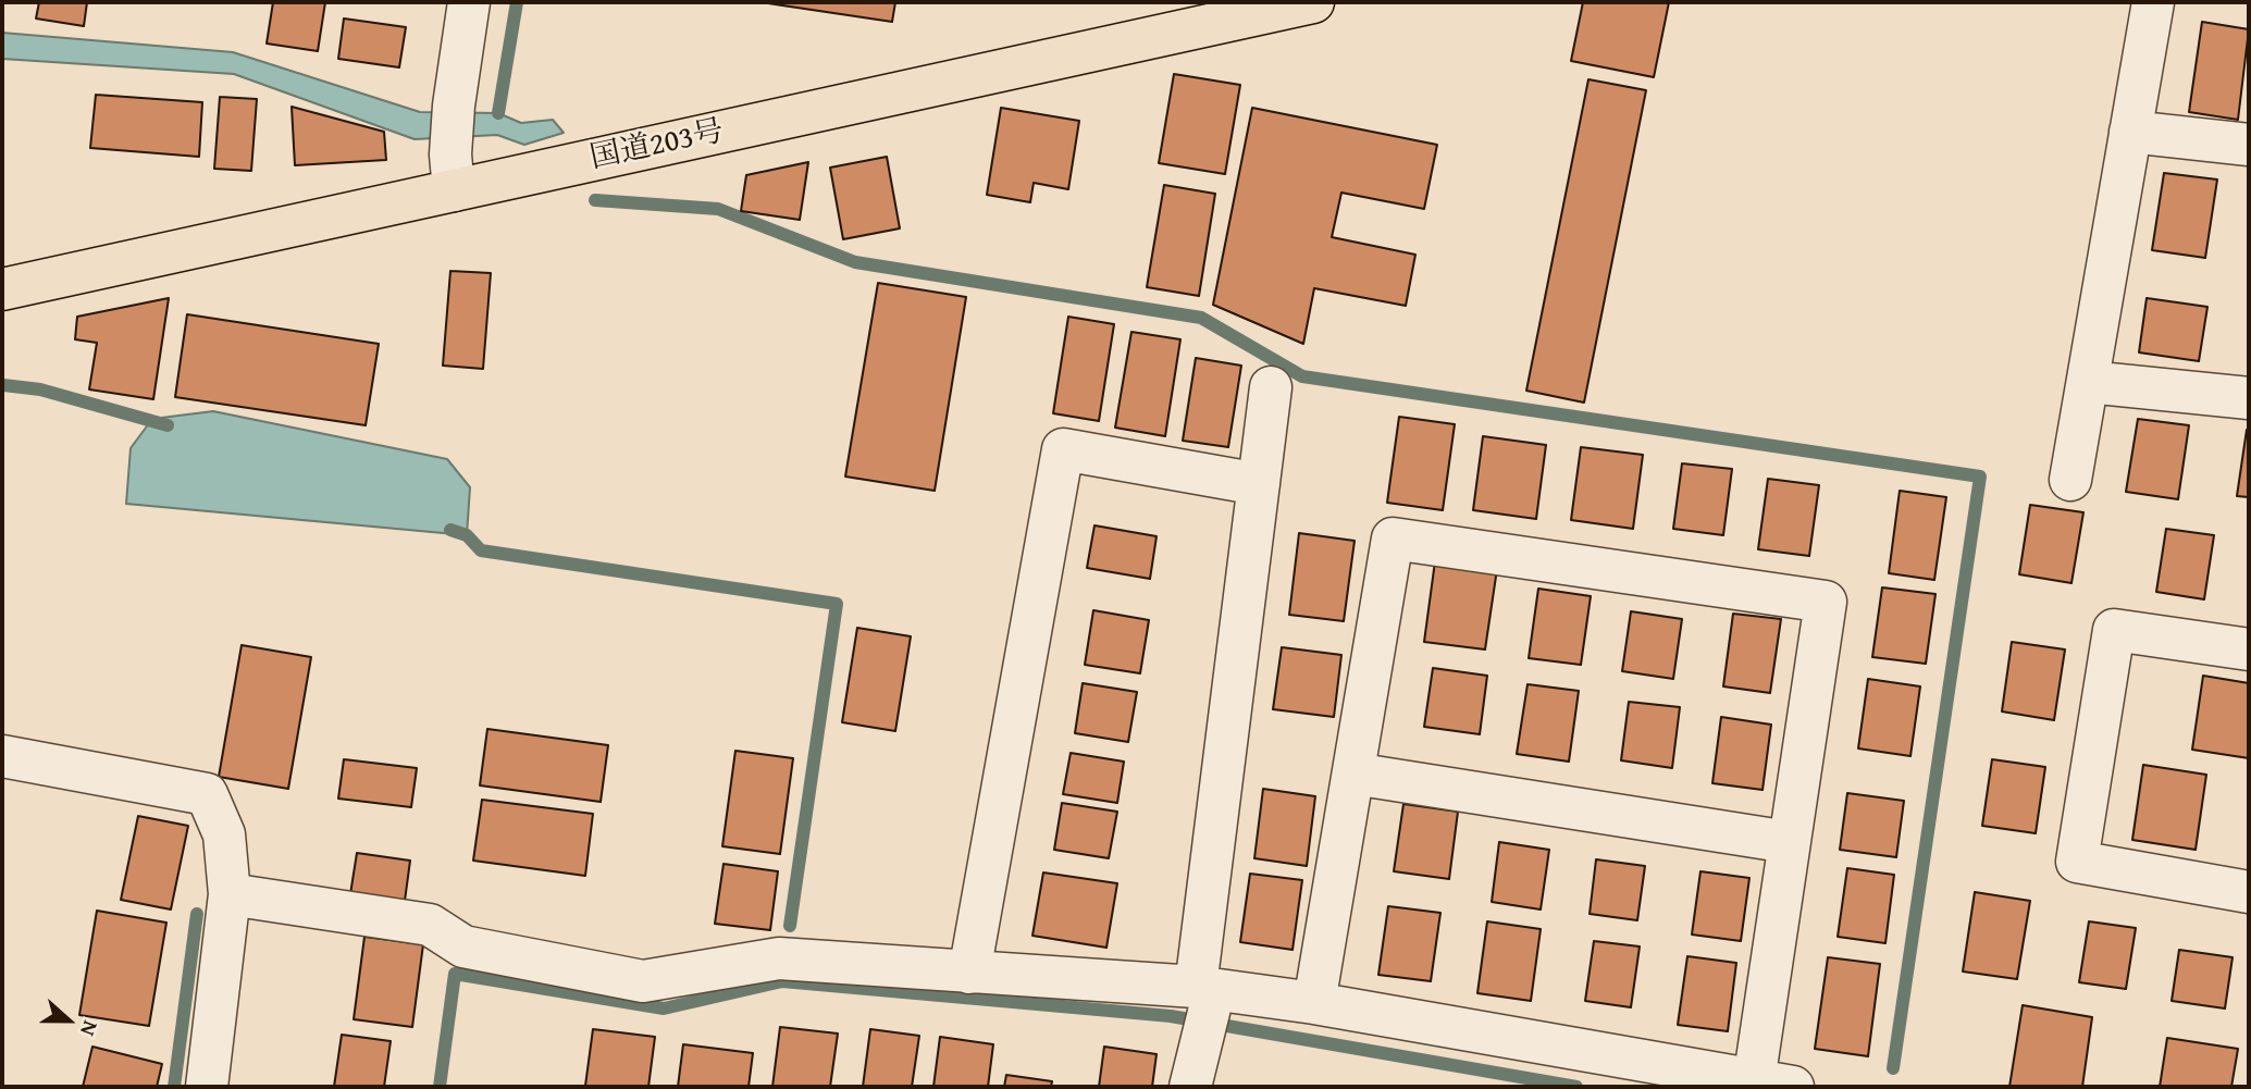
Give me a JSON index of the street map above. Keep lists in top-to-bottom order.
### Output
{
  "streets": {
    "highway": ["国道203号"]
  },
  "north": "right"
}
